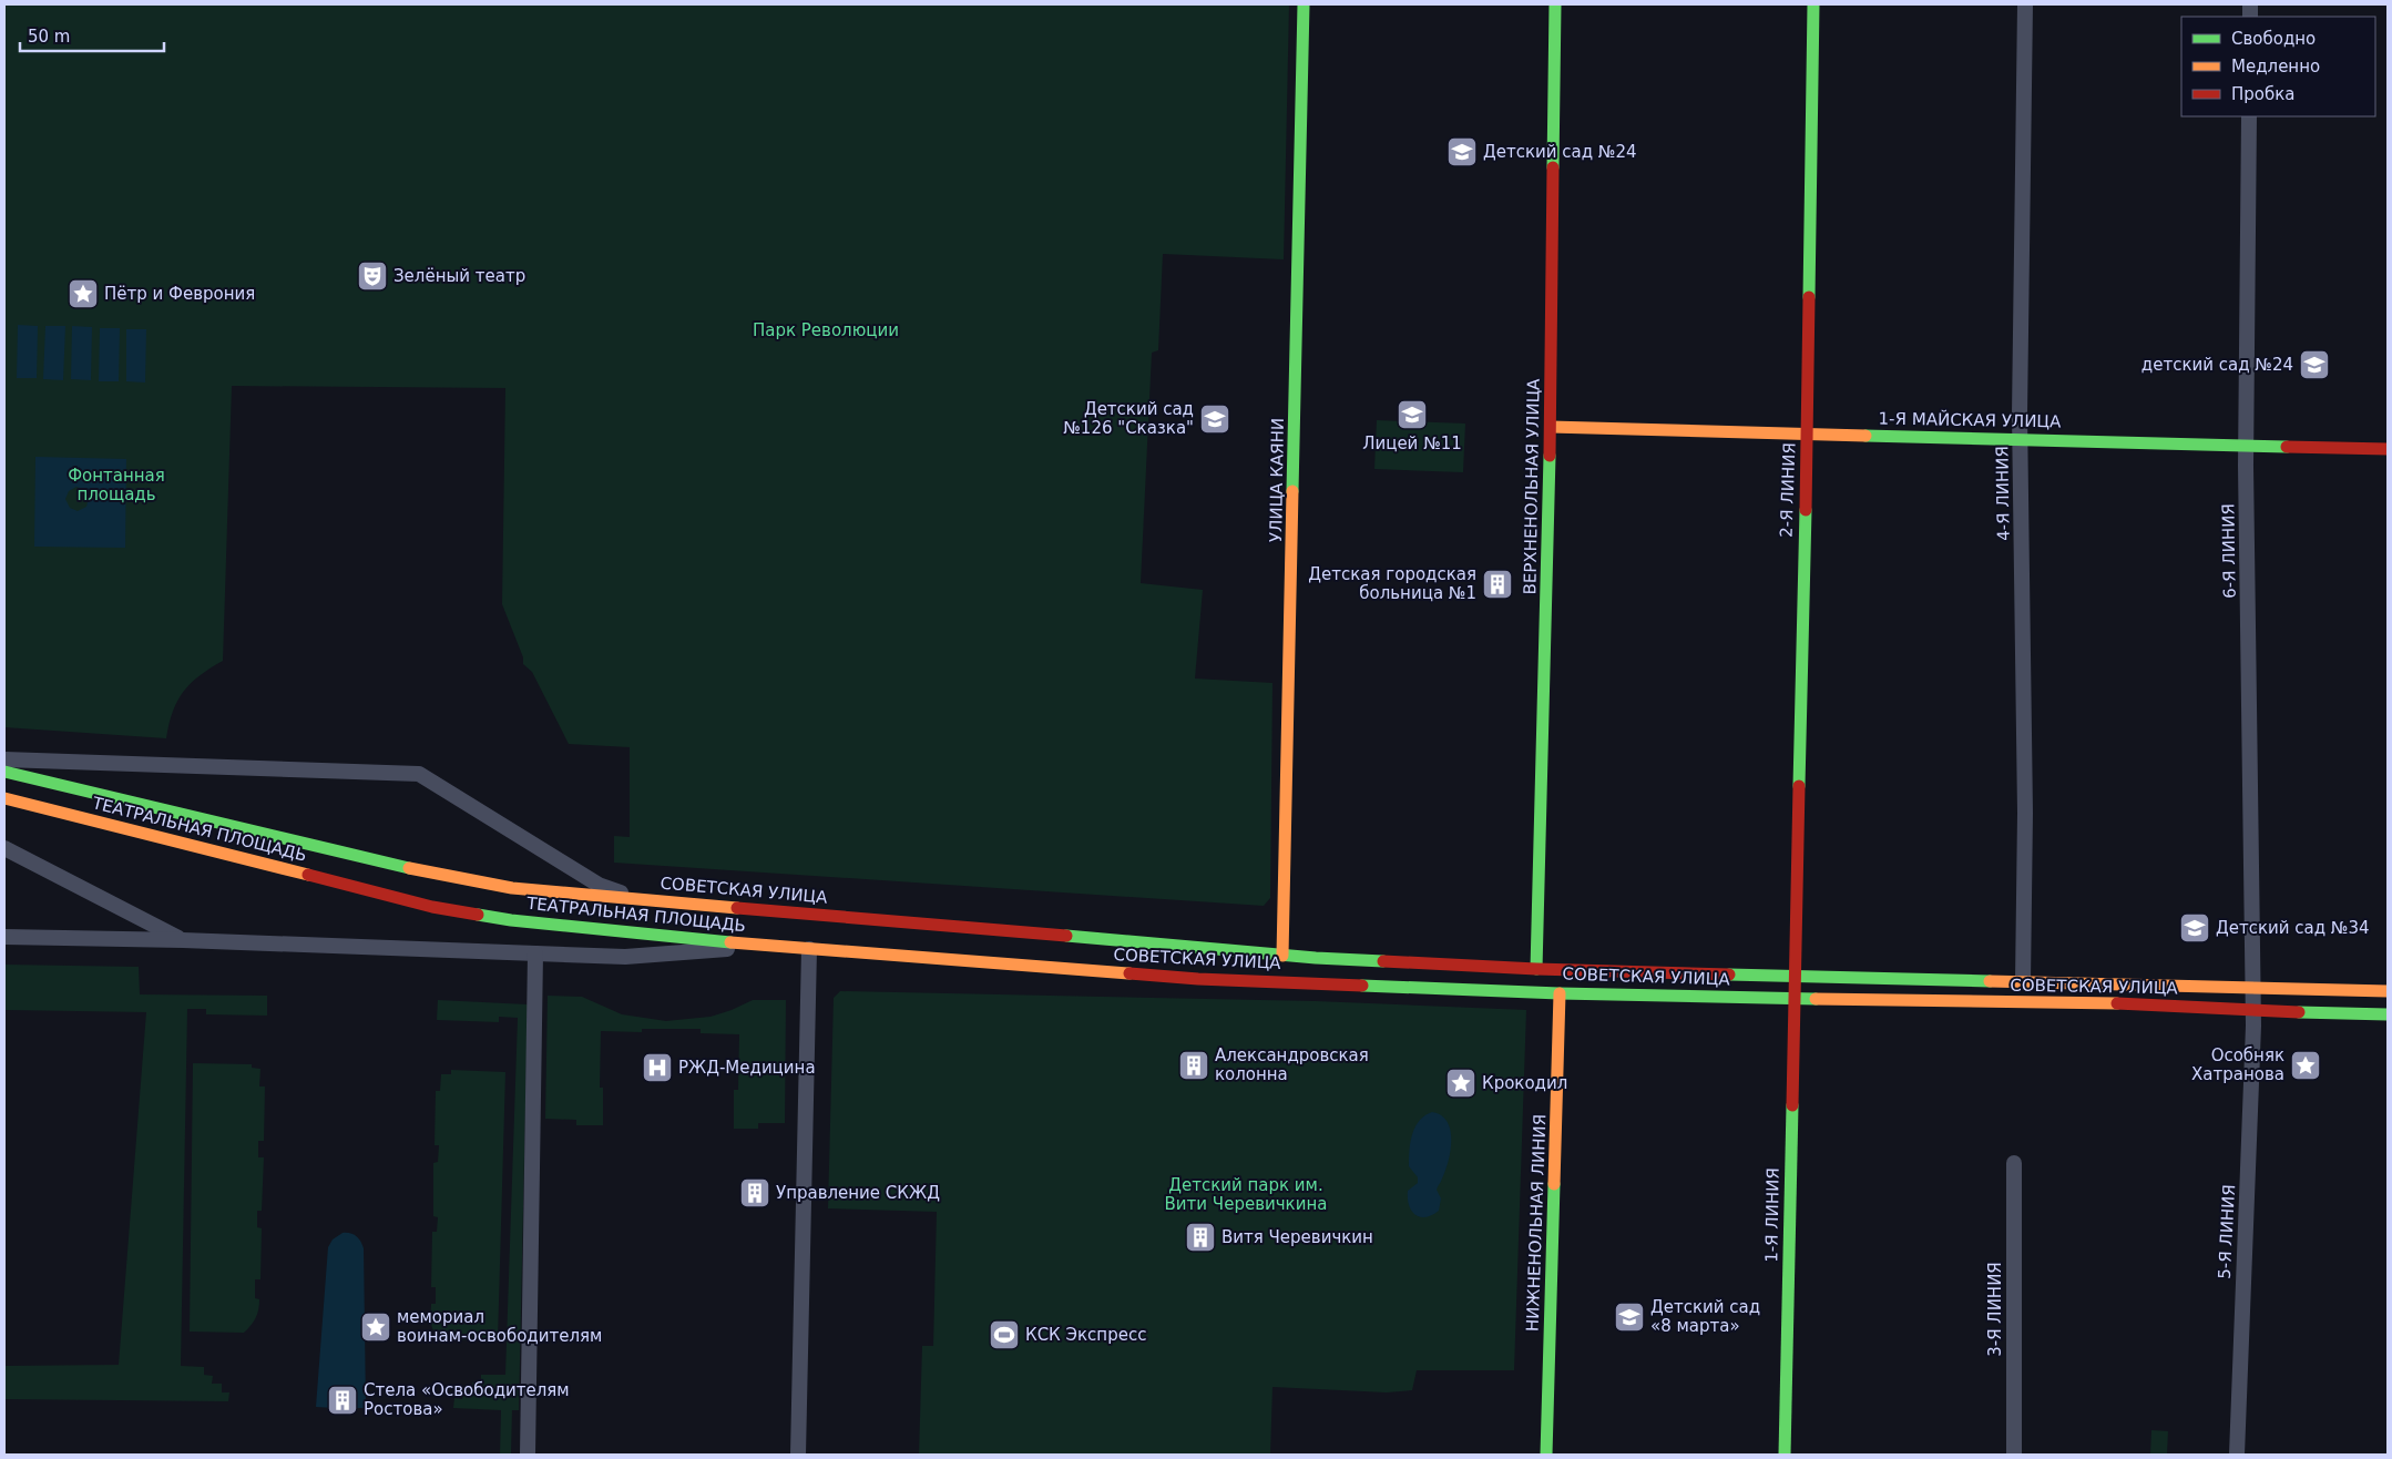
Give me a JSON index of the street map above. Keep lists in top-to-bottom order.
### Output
{
  "streets": {
    "main road": [
      "1-Я МАЙСКАЯ УЛИЦА",
      "УЛИЦА КАЯНИ",
      "ВЕРХНЕНОЛЬНАЯ УЛИЦА",
      "2-Я ЛИНИЯ",
      "ТЕАТРАЛЬНАЯ ПЛОЩАДЬ",
      "СОВЕТСКАЯ УЛИЦА",
      "1-Я ЛИНИЯ",
      "НИЖНЕНОЛЬНАЯ ЛИНИЯ"
    ],
    "street": [
      "4-Я ЛИНИЯ",
      "6-Я ЛИНИЯ",
      "5-Я ЛИНИЯ",
      "3-Я ЛИНИЯ"
    ]
  },
  "crossings": [
    ["1-Я МАЙСКАЯ УЛИЦА", "ВЕРХНЕНОЛЬНАЯ УЛИЦА"],
    ["1-Я МАЙСКАЯ УЛИЦА", "2-Я ЛИНИЯ"],
    ["1-Я МАЙСКАЯ УЛИЦА", "4-Я ЛИНИЯ"],
    ["1-Я МАЙСКАЯ УЛИЦА", "6-Я ЛИНИЯ"],
    ["УЛИЦА КАЯНИ", "СОВЕТСКАЯ УЛИЦА"],
    ["ВЕРХНЕНОЛЬНАЯ УЛИЦА", "СОВЕТСКАЯ УЛИЦА"],
    ["2-Я ЛИНИЯ", "СОВЕТСКАЯ УЛИЦА"],
    ["2-Я ЛИНИЯ", "1-Я ЛИНИЯ"],
    ["4-Я ЛИНИЯ", "СОВЕТСКАЯ УЛИЦА"],
    ["6-Я ЛИНИЯ", "СОВЕТСКАЯ УЛИЦА"],
    ["ТЕАТРАЛЬНАЯ ПЛОЩАДЬ", "СОВЕТСКАЯ УЛИЦА"],
    ["СОВЕТСКАЯ УЛИЦА", "1-Я ЛИНИЯ"],
    ["СОВЕТСКАЯ УЛИЦА", "НИЖНЕНОЛЬНАЯ ЛИНИЯ"],
    ["СОВЕТСКАЯ УЛИЦА", "5-Я ЛИНИЯ"]
  ],
  "parks": ["Парк Революции", "Фонтанная площадь", "Детский парк им. Вити Черевичкина"],
  "places": {
    "school or university": [
      "Детский сад №24",
      "детский сад №24",
      "Лицей №11",
      "Детский сад №126 \"Сказка\"",
      "Детский сад №34",
      "Детский сад «8 марта»"
    ],
    "theatre": ["Зелёный театр"],
    "place": [
      "Пётр и Феврония",
      "Особняк Хатранова",
      "Крокодил",
      "мемориал воинам-освободителям"
    ],
    "building": [
      "Детская городская больница №1",
      "Александровская колонна",
      "Управление СКЖД",
      "Витя Черевичкин",
      "Стела «Освободителям Ростова»"
    ],
    "hospital": ["РЖД-Медицина"],
    "sports": ["КСК Экспресс"]
  },
  "legend": ["Свободно", "Медленно", "Пробка"],
  "scale_bar": "50 m"
}
